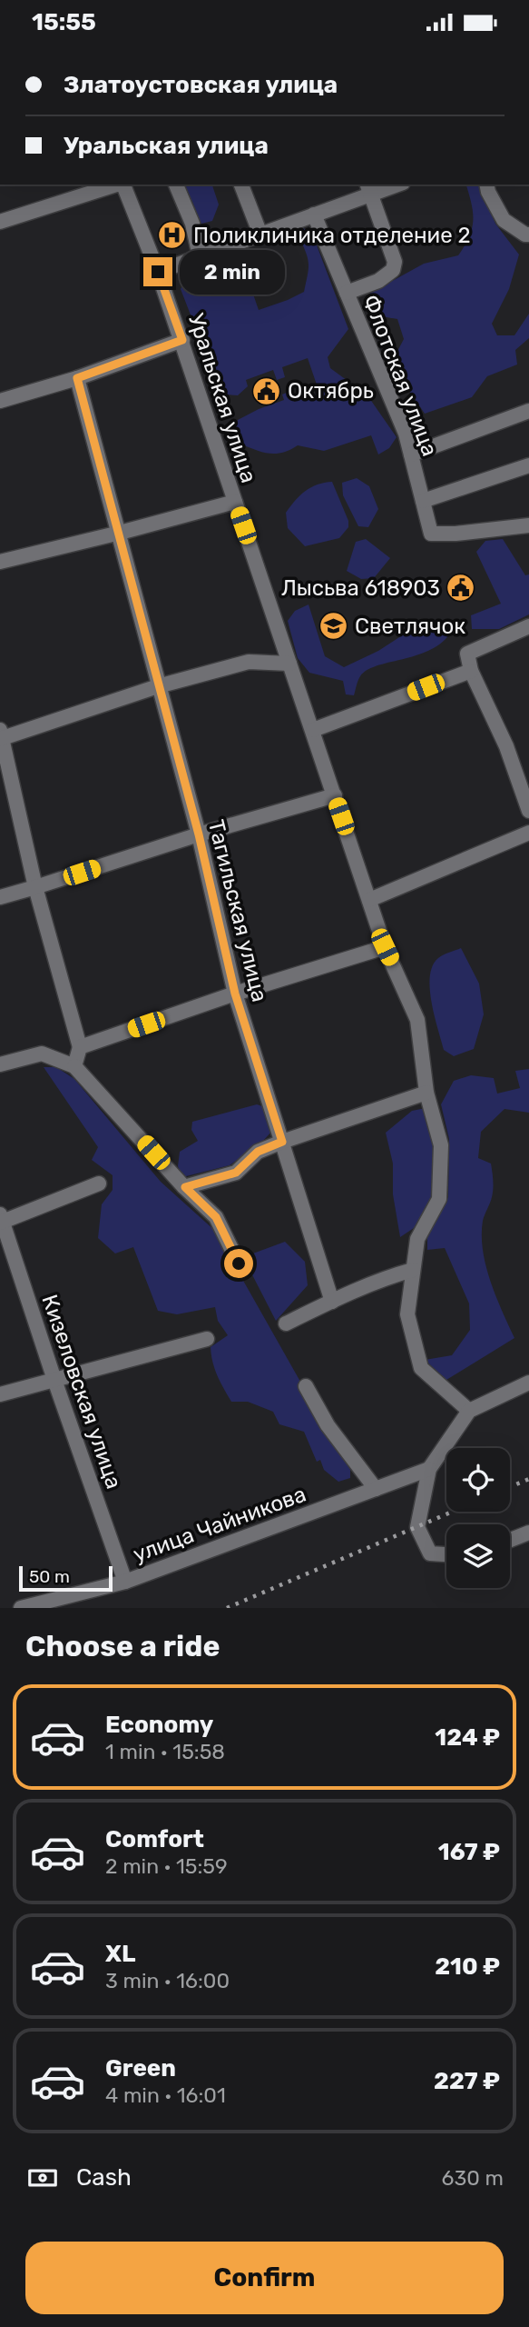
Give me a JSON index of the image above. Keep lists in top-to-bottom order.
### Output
{
  "streets": {
    "street": [
      "Флотская улица",
      "Уральская улица",
      "Тагильская улица",
      "Кизеловская улица",
      "улица Чайникова"
    ]
  },
  "crossings": [
    ["Кизеловская улица", "улица Чайникова"]
  ],
  "places": {
    "hospital": ["Поликлиника отделение 2"],
    "public building": ["Октябрь", "Лысьва 618903"],
    "school or university": ["Светлячок"]
  },
  "scale_bar": "50 m",
  "page": {
    "status": "15:55",
    "banner": ["Златоустовская улица", "Уральская улица"],
    "bubble": "2 min",
    "scale": "50 m",
    "heading": "Choose a ride",
    "list": [
      {
        "name": "Economy",
        "note": "1 min · 15:58",
        "value": "124 ₽"
      },
      {
        "name": "Comfort",
        "note": "2 min · 15:59",
        "value": "167 ₽"
      },
      {
        "name": "XL",
        "note": "3 min · 16:00",
        "value": "210 ₽"
      },
      {
        "name": "Green",
        "note": "4 min · 16:01",
        "value": "227 ₽"
      }
    ],
    "pay": ["Cash", "630 m"],
    "buttons": "Confirm"
  }
}
